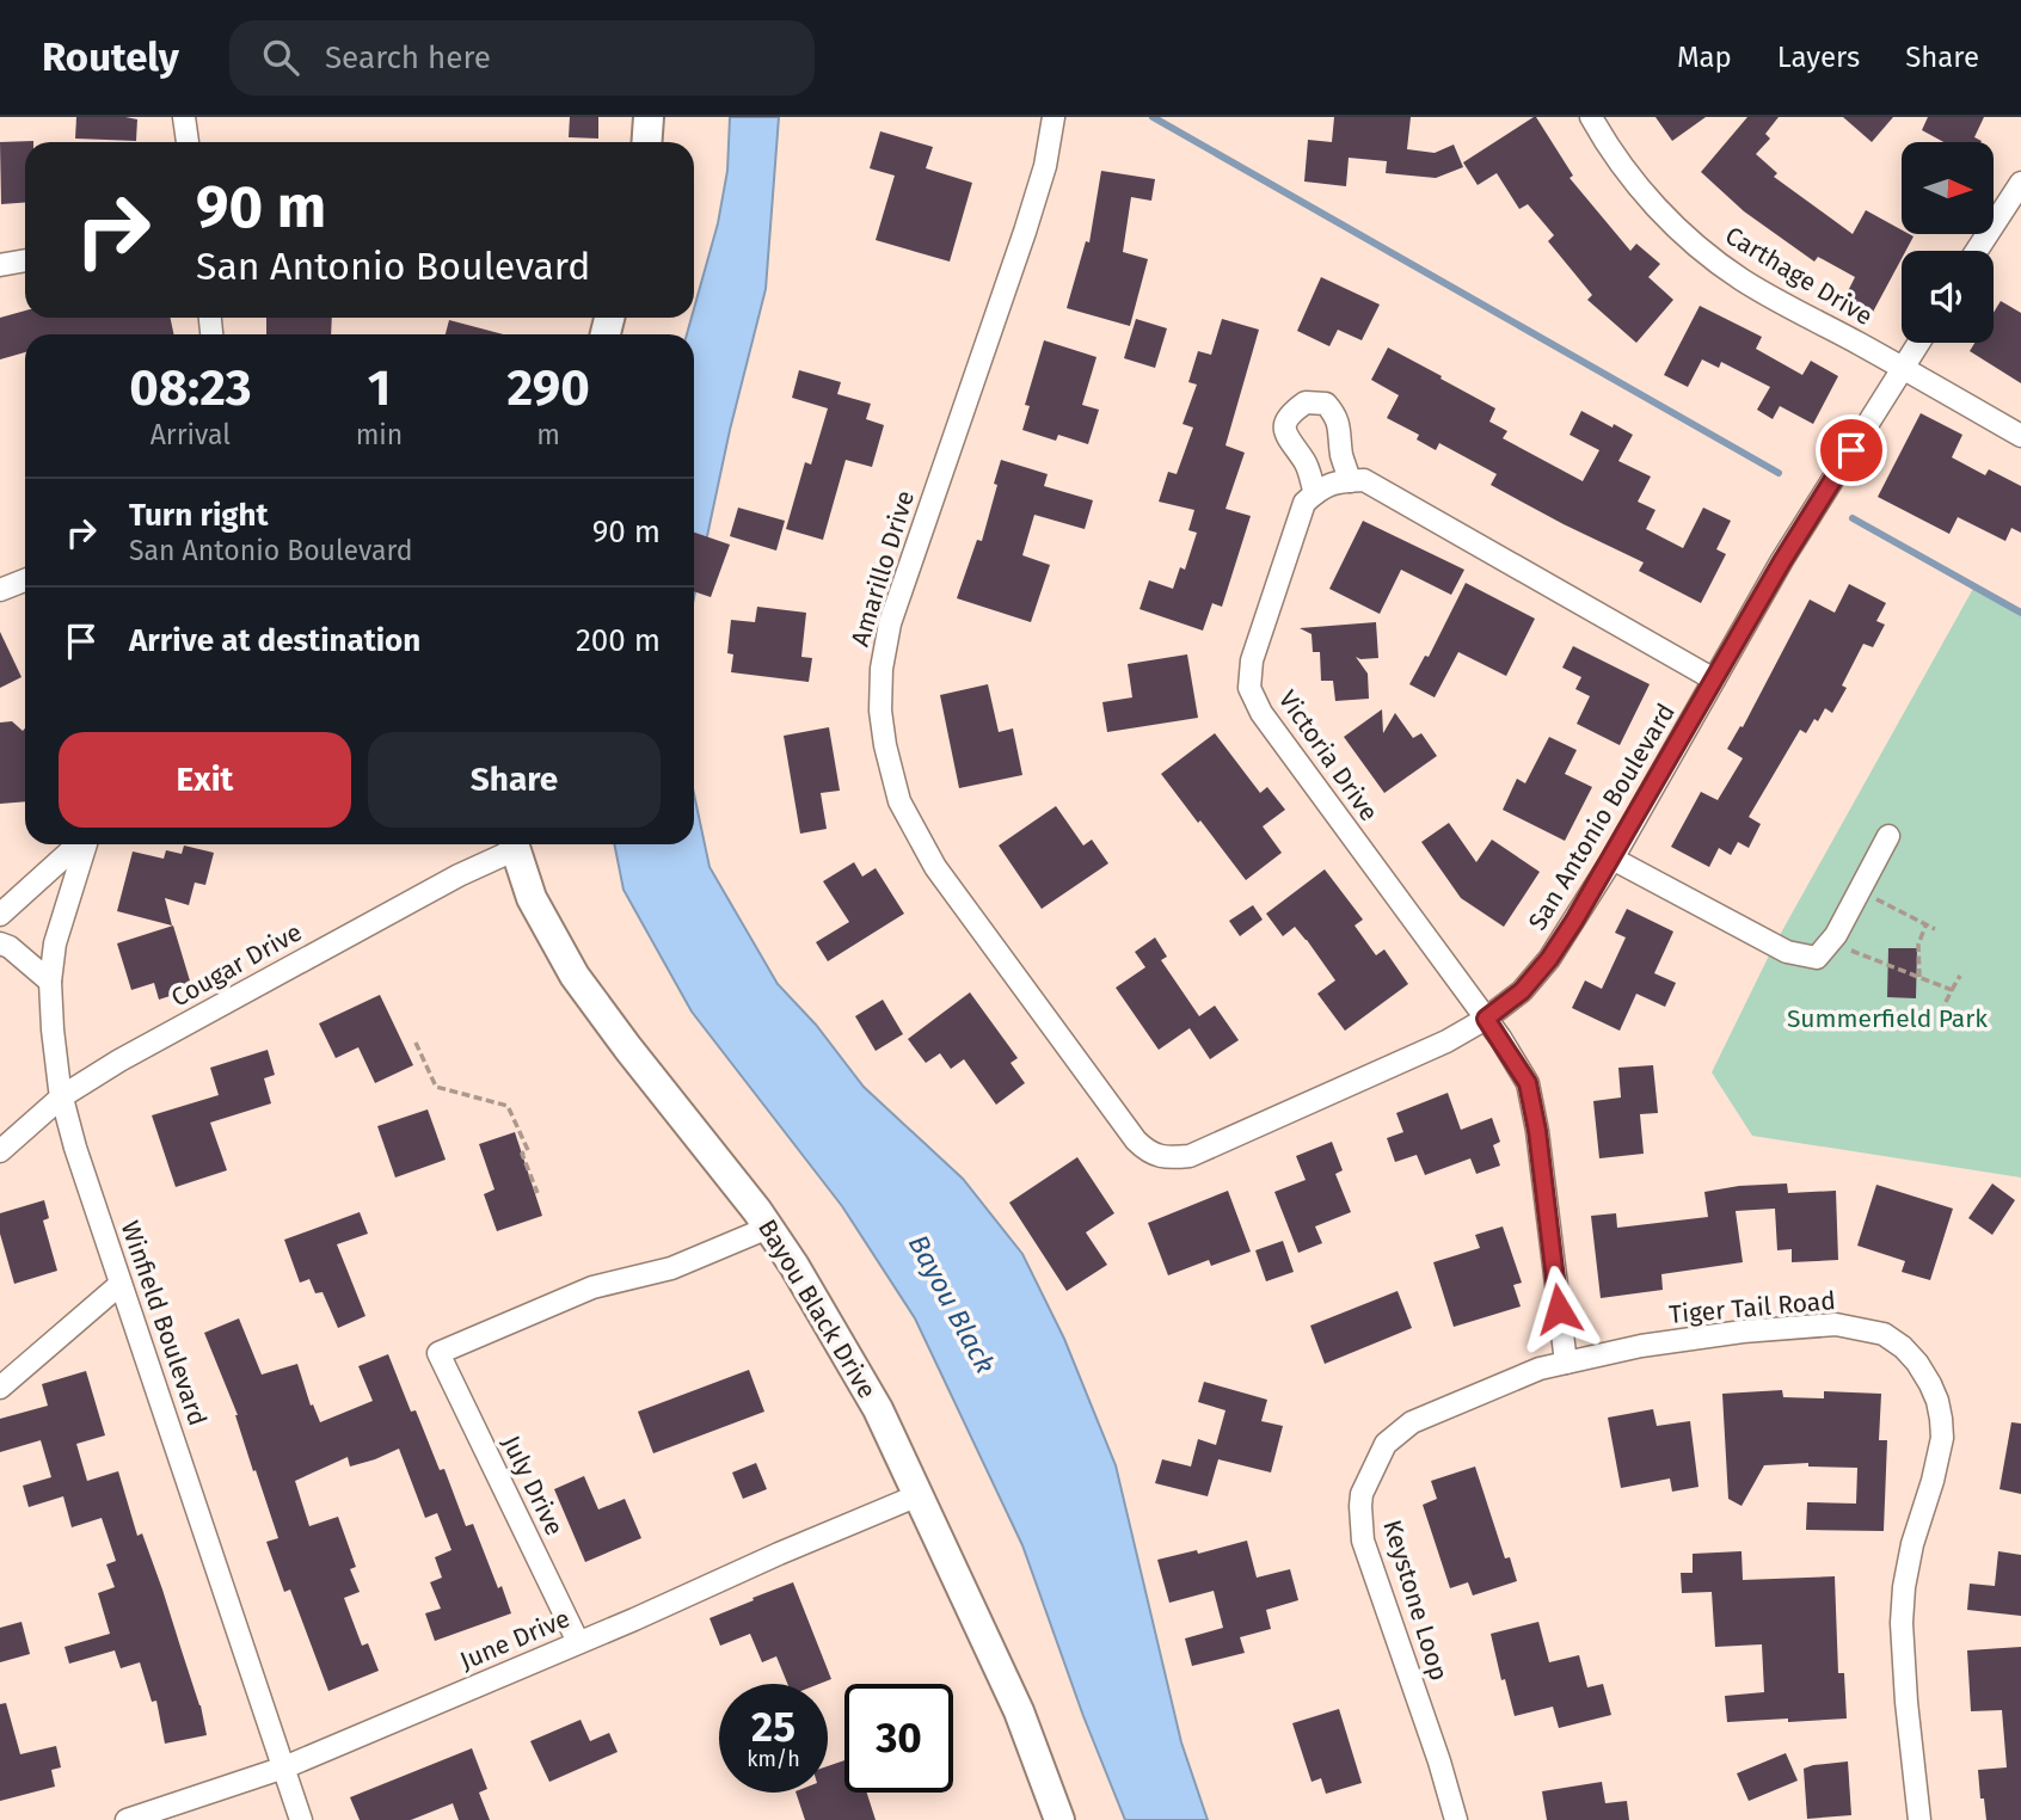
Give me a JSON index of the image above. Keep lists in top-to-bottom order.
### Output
{
  "streets": {
    "main road": ["Bayou Black Drive"],
    "street": [
      "Carthage Drive",
      "Amarillo Drive",
      "Victoria Drive",
      "San Antonio Boulevard",
      "Cougar Drive",
      "Tiger Tail Road",
      "Winfield Boulevard",
      "July Drive",
      "Keystone Loop",
      "June Drive"
    ]
  },
  "crossings": [
    ["Carthage Drive", "San Antonio Boulevard"],
    ["Amarillo Drive", "San Antonio Boulevard"],
    ["Victoria Drive", "San Antonio Boulevard"],
    ["Victoria Drive", "Tiger Tail Road"],
    ["Victoria Drive", "Keystone Loop"],
    ["Cougar Drive", "Winfield Boulevard"],
    ["Tiger Tail Road", "Keystone Loop"],
    ["Bayou Black Drive", "July Drive"],
    ["Bayou Black Drive", "June Drive"],
    ["Winfield Boulevard", "June Drive"],
    ["July Drive", "June Drive"]
  ],
  "water": ["Bayou Black"],
  "parks": ["Summerfield Park"],
  "north": "right",
  "page": {
    "header": "Routely",
    "search": "Search here",
    "nav": ["Map", "Layers", "Share"],
    "turn": ["90 m", "San Antonio Boulevard"],
    "eta": [
      "08:23",
      "Arrival",
      "1",
      "min",
      "290",
      "m"
    ],
    "list": [
      {
        "name": "Turn right",
        "note": "San Antonio Boulevard",
        "value": "90 m"
      },
      {
        "name": "Arrive at destination",
        "value": "200 m"
      }
    ],
    "buttons": ["Exit", "Share"],
    "speed": "25 km/h",
    "limit": "30"
  }
}
